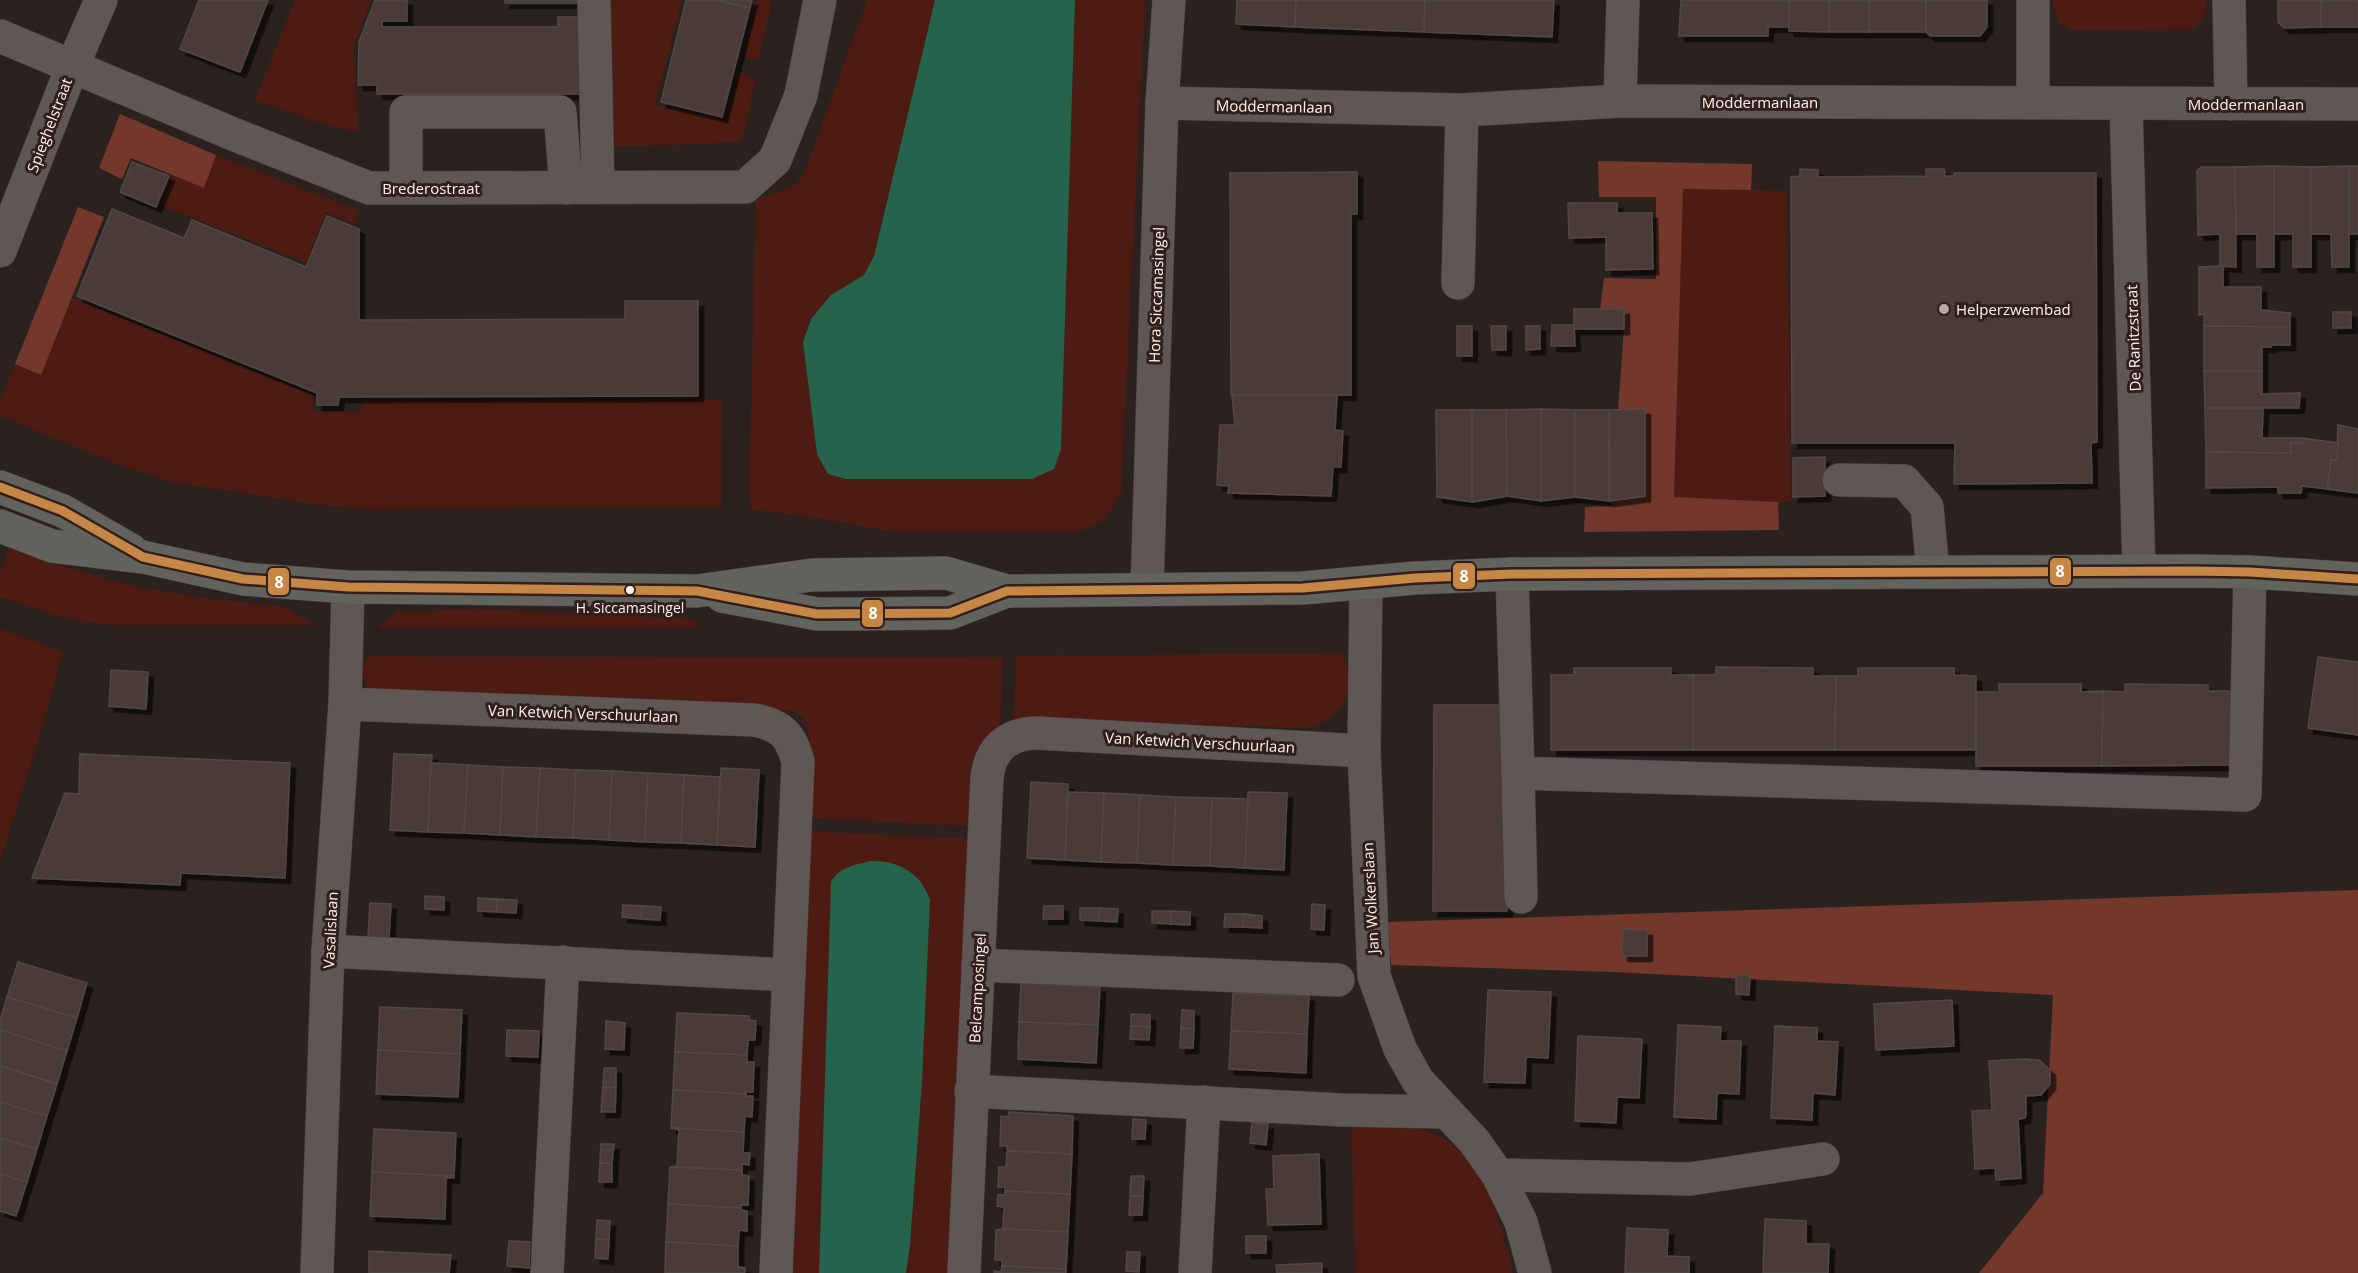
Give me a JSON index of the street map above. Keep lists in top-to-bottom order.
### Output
{
  "streets": {
    "street": [
      "Moddermanlaan",
      "Spieghelstraat",
      "Brederostraat",
      "Hora Siccamasingel",
      "De Ranitzstraat",
      "Van Ketwich Verschuurlaan",
      "Jan Wolkerslaan",
      "Vasalislaan",
      "Belcamposingel"
    ]
  },
  "crossings": [
    ["Moddermanlaan", "Hora Siccamasingel"],
    ["Moddermanlaan", "De Ranitzstraat"],
    ["Spieghelstraat", "Brederostraat"],
    ["Van Ketwich Verschuurlaan", "Jan Wolkerslaan"],
    ["Van Ketwich Verschuurlaan", "Vasalislaan"],
    ["Van Ketwich Verschuurlaan", "Belcamposingel"]
  ],
  "places": ["Helperzwembad", "H. Siccamasingel"],
  "lines": ["transit line 8"]
}
